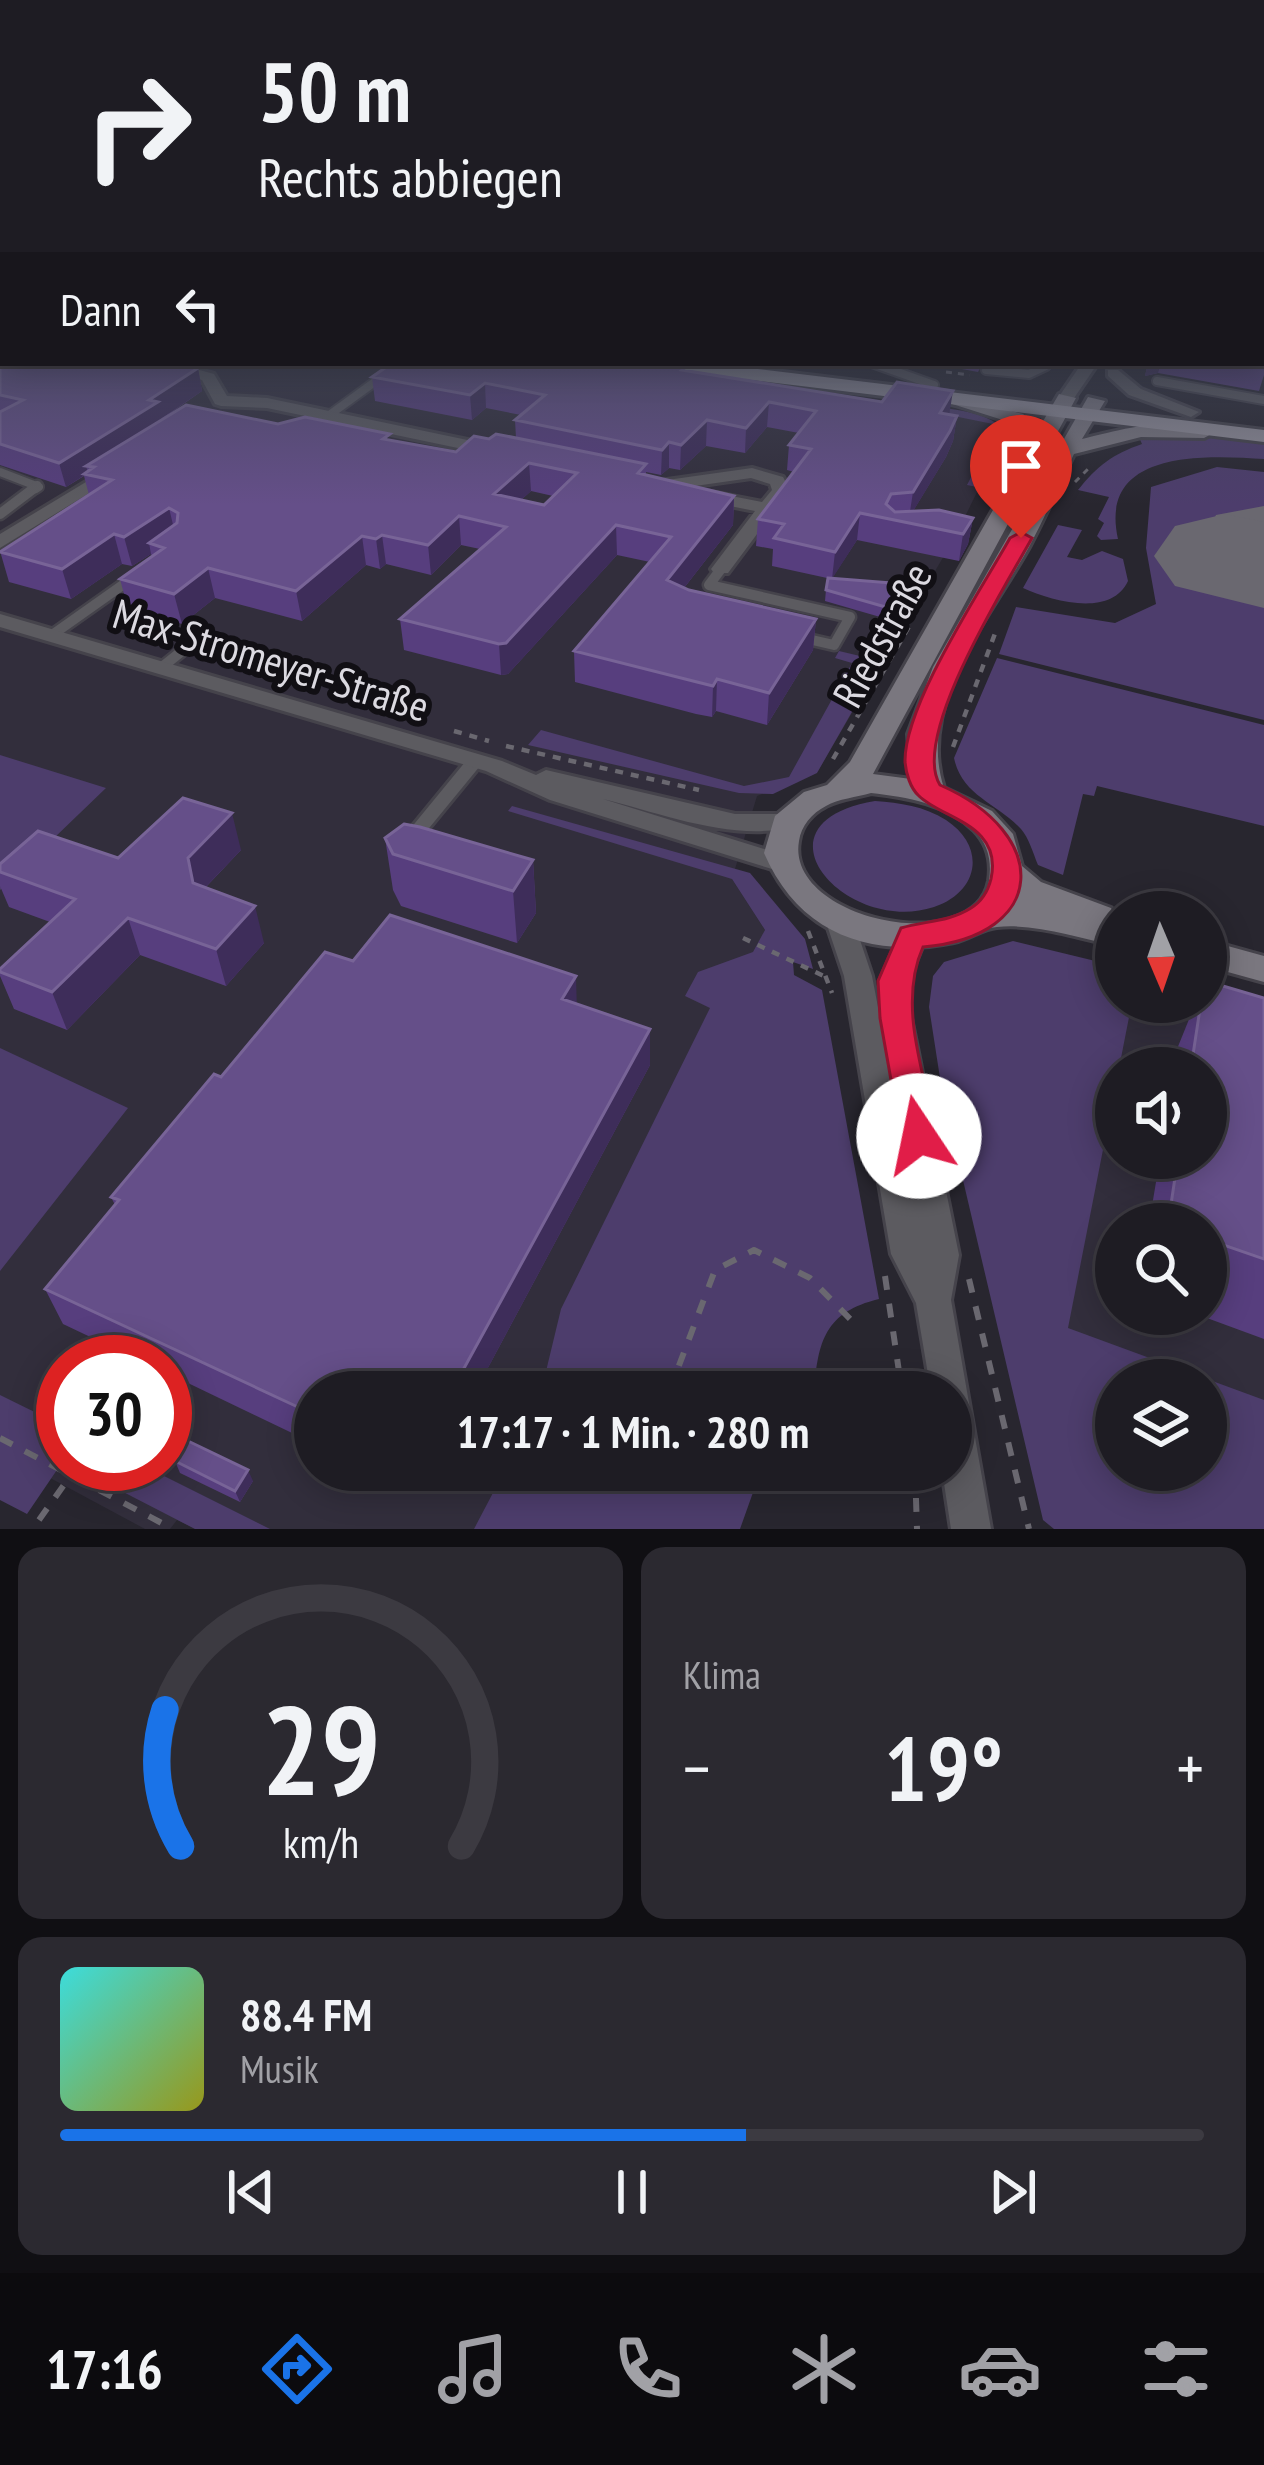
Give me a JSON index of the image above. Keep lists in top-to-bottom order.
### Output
{
  "streets": {
    "street": ["Riedstraße", "Max-Stromeyer-Straße"]
  },
  "crossings": [
    ["Riedstraße", "Max-Stromeyer-Straße"]
  ],
  "north": "bottom",
  "page": {
    "turn": ["50 m", "Rechts abbiegen"],
    "then": "Dann",
    "limit": "30",
    "trip": "17:17 · 1 Min. · 280 m",
    "tile": "Klima",
    "heat": ["−", "19°", "+"],
    "song": ["88.4 FM", "Musik"],
    "tabs": "17:16",
    "gauge": ["29", "km/h"]
  }
}
